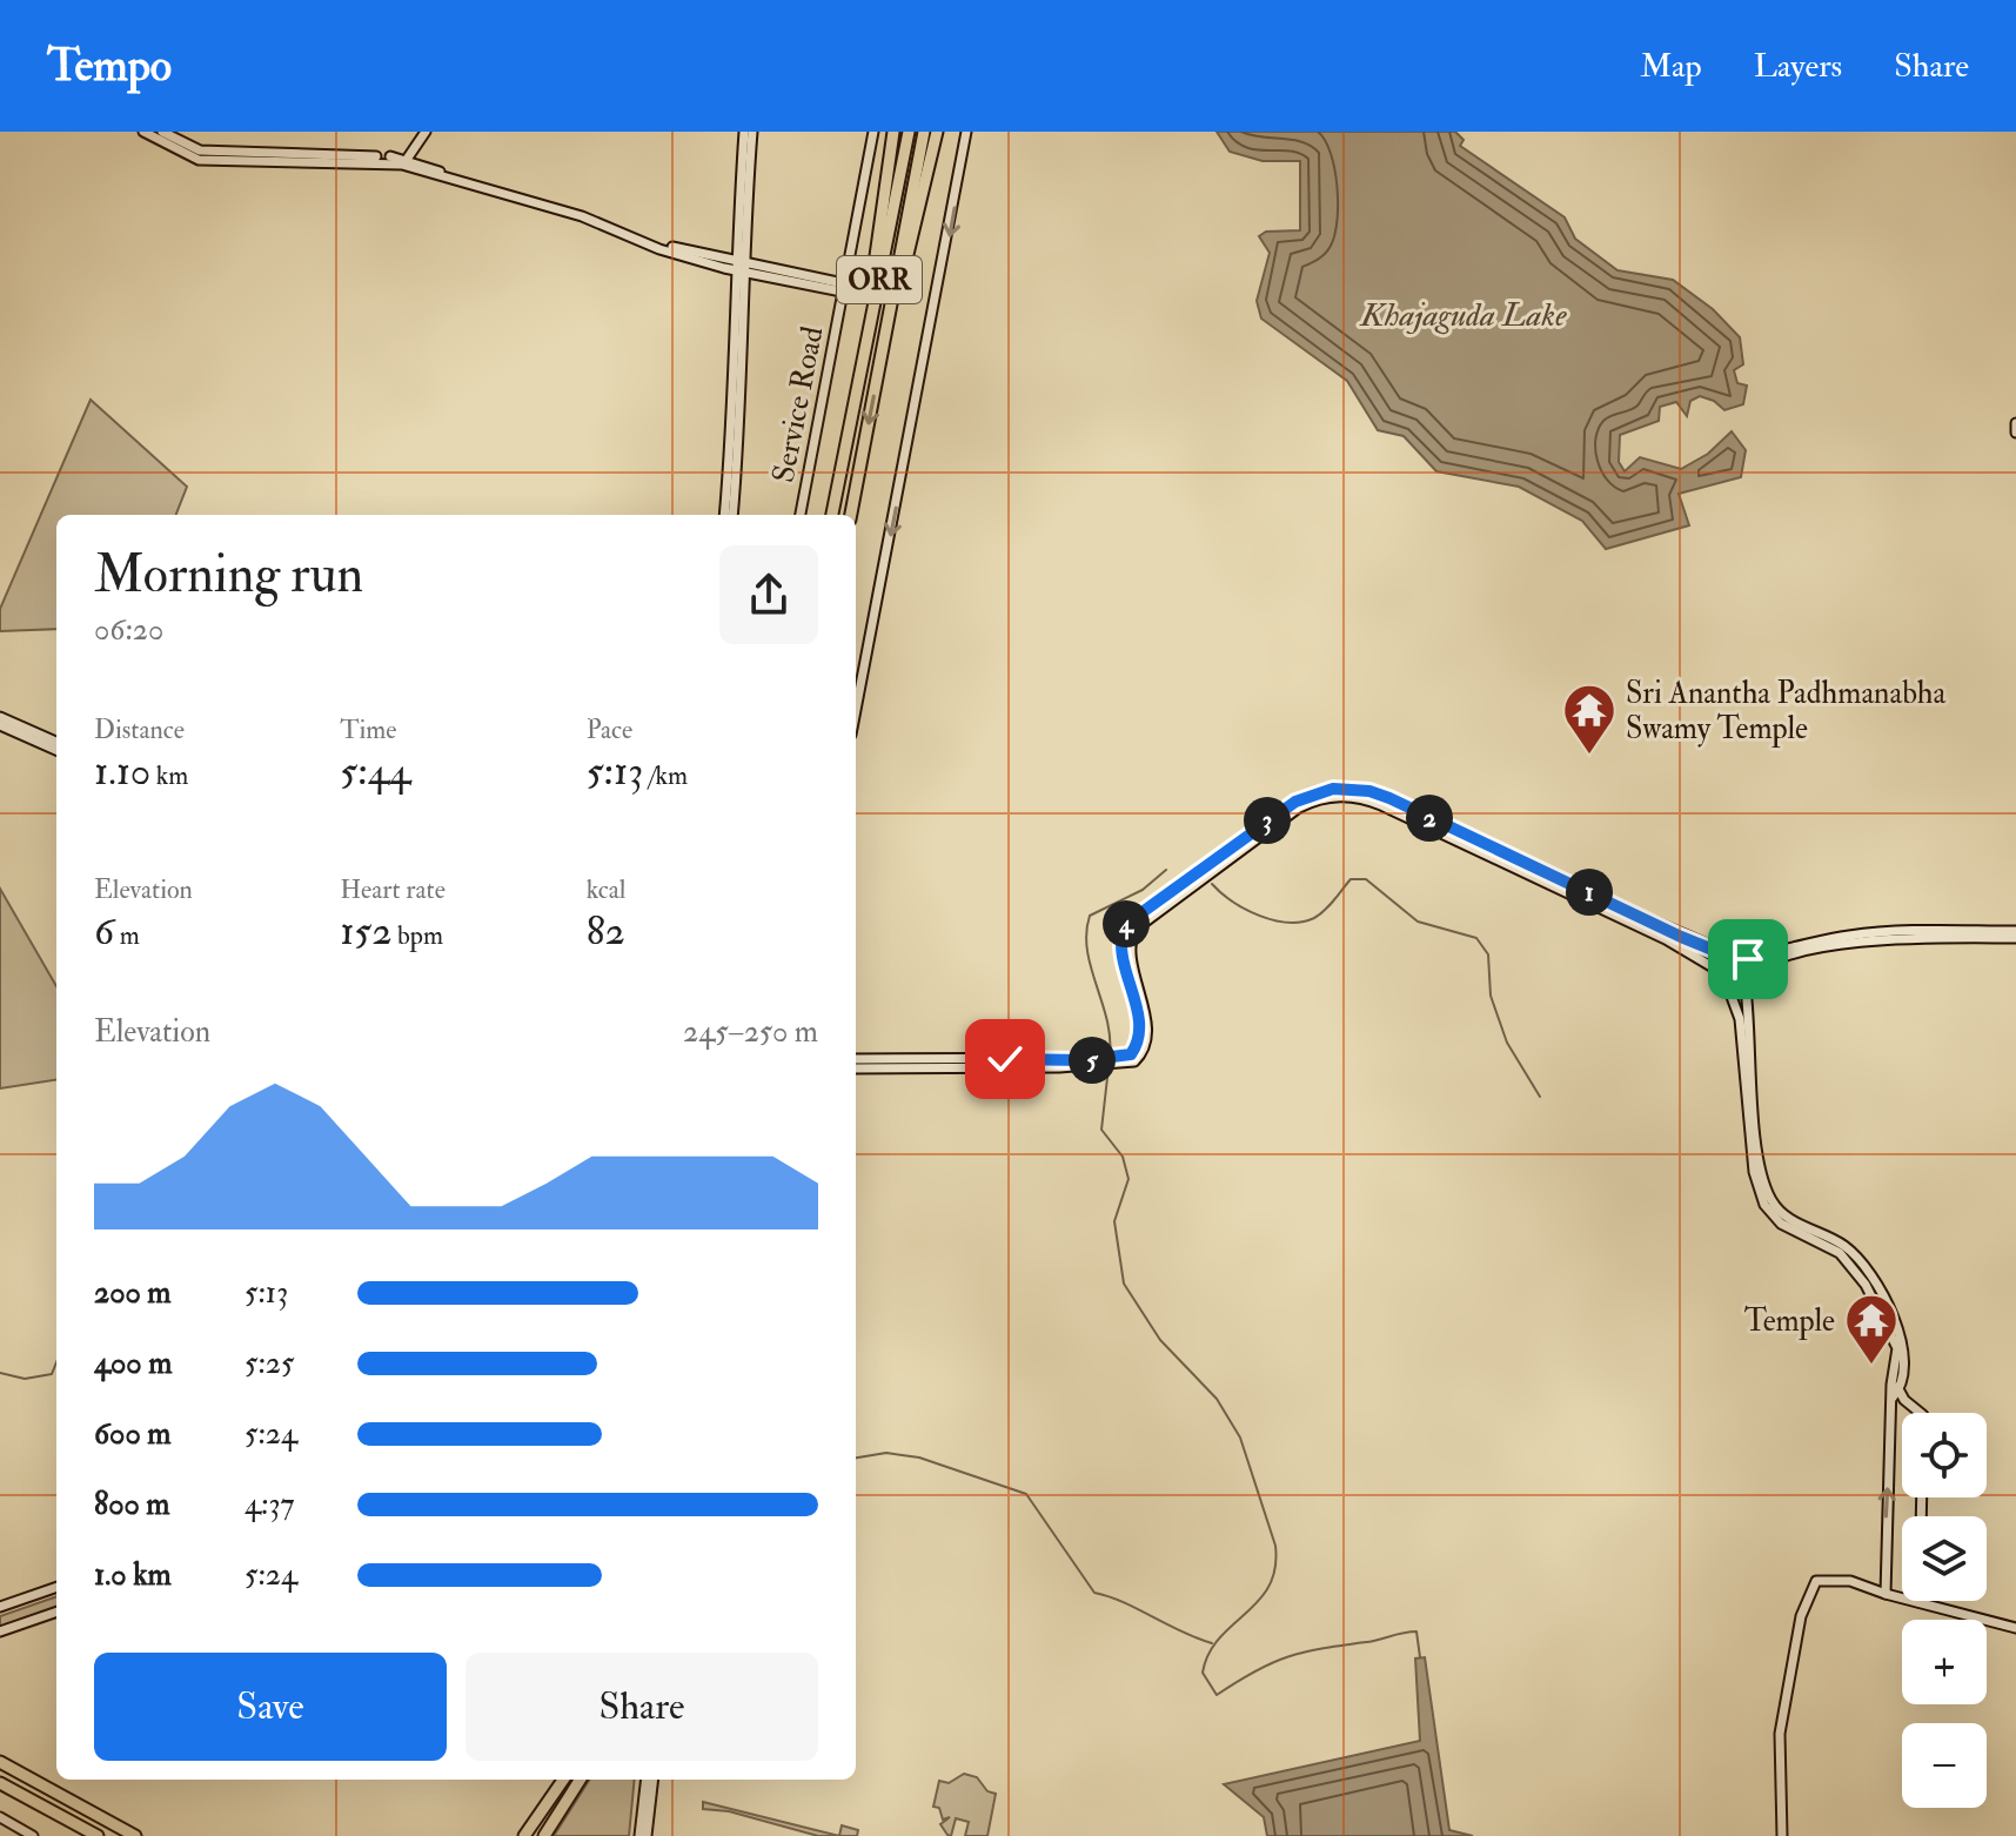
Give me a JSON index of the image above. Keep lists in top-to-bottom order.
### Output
{
  "streets": {
    "highway": ["ORR"],
    "main road": ["Service Road"]
  },
  "water": ["Khajaguda Lake"],
  "places": {
    "temple": ["Sri Anantha Padhmanabha Swamy Temple", "Temple"]
  },
  "page": {
    "header": "Tempo",
    "nav": ["Map", "Layers", "Share"],
    "heading": ["Morning run", "06:20"],
    "stats": [
      ["Distance", "1.10 km"],
      ["Time", "5:44"],
      ["Pace", "5:13 /km"],
      ["Elevation", "6 m"],
      ["Heart rate", "152 bpm"],
      ["kcal", "82"]
    ],
    "pins": [
      "2",
      "3",
      "1",
      "4",
      "5"
    ],
    "chart": ["Elevation", "245–250 m"],
    "list": [
      {
        "name": "200 m",
        "note": "5:13"
      },
      {
        "name": "400 m",
        "note": "5:25"
      },
      {
        "name": "600 m",
        "note": "5:24"
      },
      {
        "name": "800 m",
        "note": "4:37"
      },
      {
        "name": "1.0 km",
        "note": "5:24"
      }
    ],
    "map_buttons": ["+", "−"],
    "buttons": ["Save", "Share"]
  }
}
